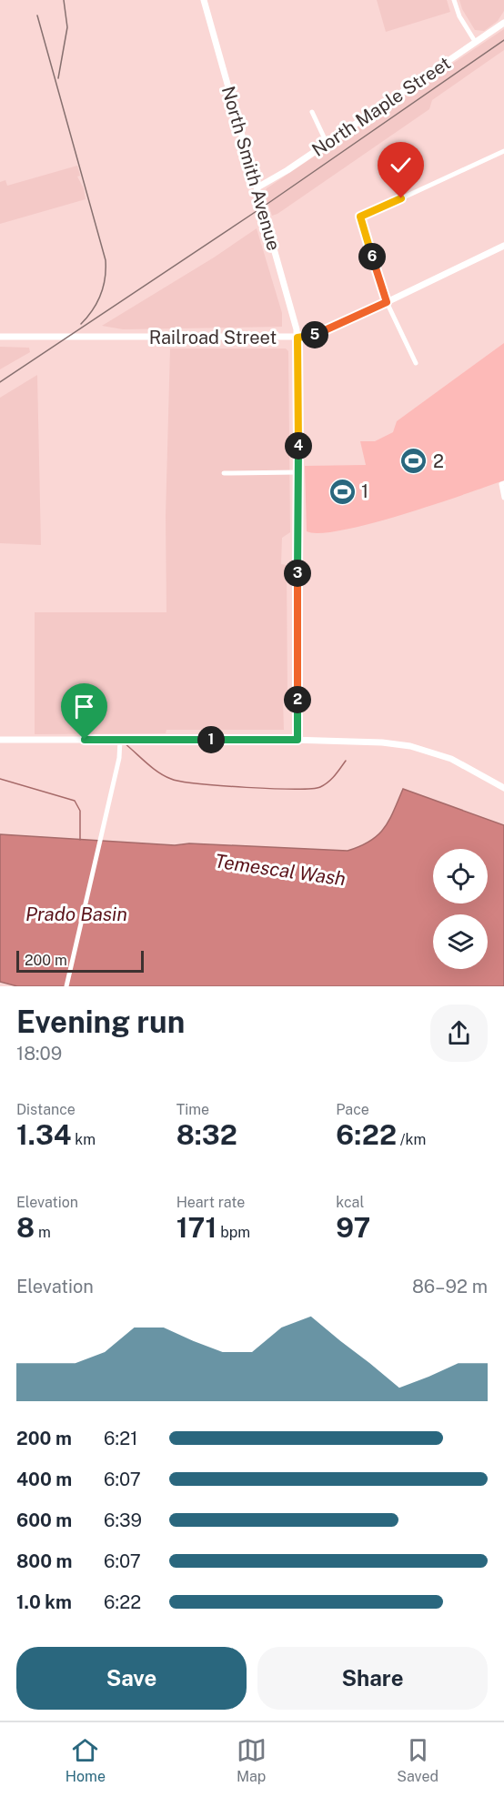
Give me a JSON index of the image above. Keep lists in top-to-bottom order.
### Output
{
  "streets": {
    "main road": ["North Maple Street", "North Smith Avenue", "Railroad Street"]
  },
  "crossings": [
    ["North Maple Street", "North Smith Avenue"],
    ["North Smith Avenue", "Railroad Street"]
  ],
  "water": ["Temescal Wash", "Prado Basin"],
  "places": {
    "sports": ["2", "1"]
  },
  "scale_bar": "200 m",
  "page": {
    "pins": [
      "6",
      "5",
      "4",
      "3",
      "2",
      "1"
    ],
    "scale": "200 m",
    "heading": ["Evening run", "18:09"],
    "stats": [
      ["Distance", "1.34 km"],
      ["Time", "8:32"],
      ["Pace", "6:22 /km"],
      ["Elevation", "8 m"],
      ["Heart rate", "171 bpm"],
      ["kcal", "97"]
    ],
    "chart": ["Elevation", "86–92 m"],
    "list": [
      {
        "name": "200 m",
        "note": "6:21"
      },
      {
        "name": "400 m",
        "note": "6:07"
      },
      {
        "name": "600 m",
        "note": "6:39"
      },
      {
        "name": "800 m",
        "note": "6:07"
      },
      {
        "name": "1.0 km",
        "note": "6:22"
      }
    ],
    "buttons": ["Save", "Share"],
    "tabs": ["Home", "Map", "Saved"]
  }
}
